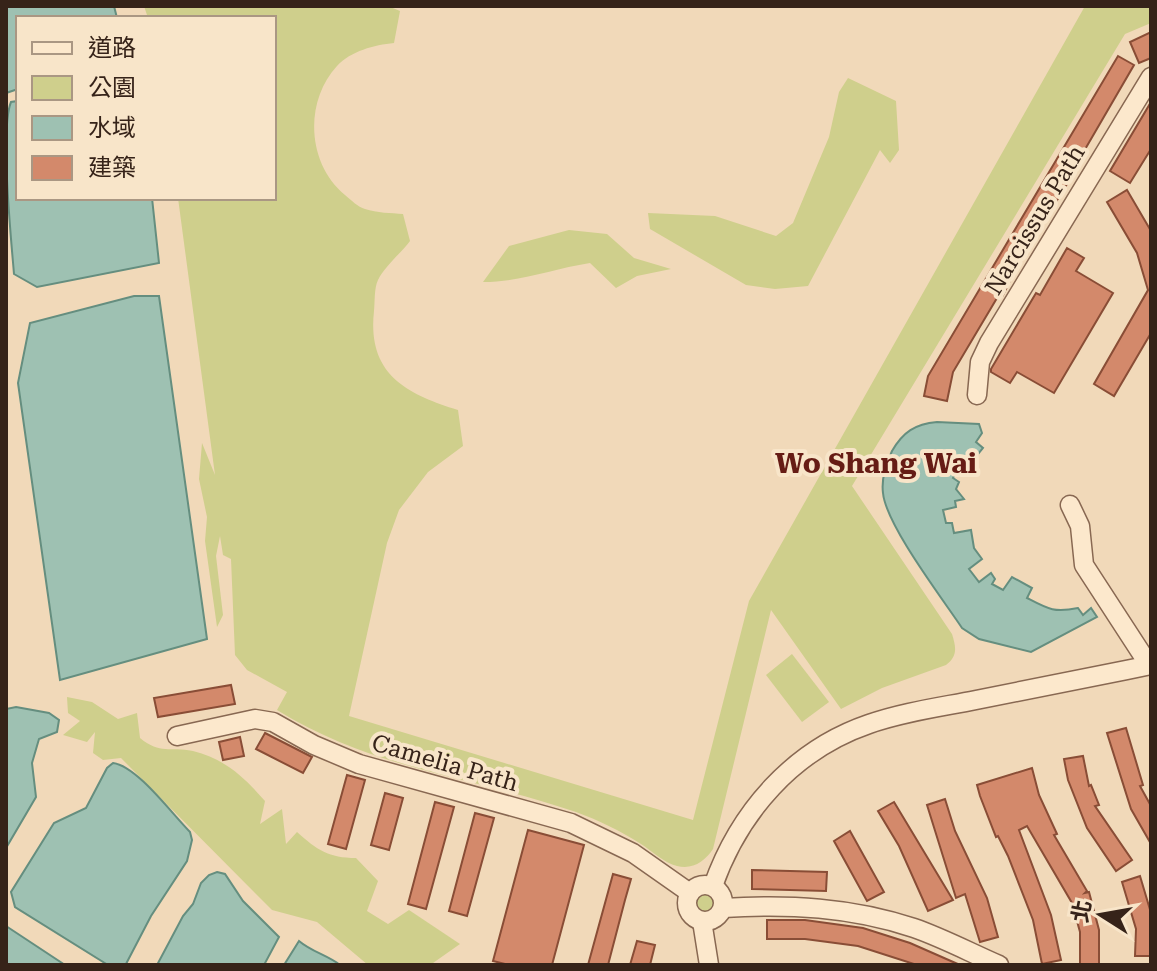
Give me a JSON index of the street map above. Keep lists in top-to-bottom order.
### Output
{
  "streets": {
    "street": ["Narcissus Path", "Camelia Path"]
  },
  "districts": ["Wo Shang Wai"],
  "legend": [
    "道路",
    "公園",
    "水域",
    "建築"
  ],
  "north": "left"
}
